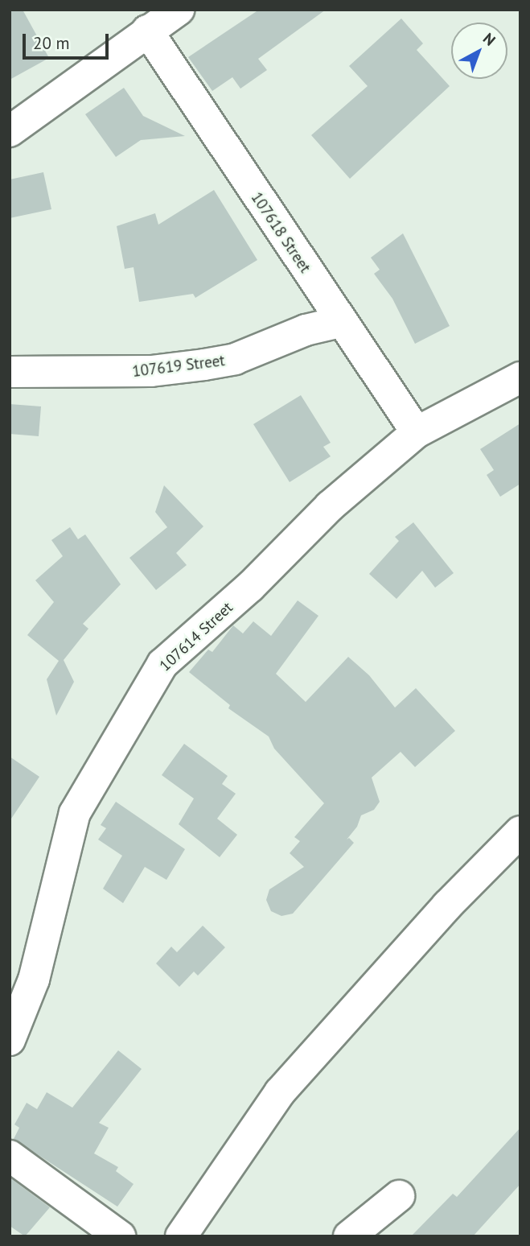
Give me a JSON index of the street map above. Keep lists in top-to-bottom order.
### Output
{
  "streets": {
    "street": ["107618 Street", "107619 Street", "107614 Street"]
  },
  "crossings": [
    ["107618 Street", "107619 Street"],
    ["107618 Street", "107614 Street"]
  ],
  "scale_bar": "20 m",
  "north": "top right"
}
